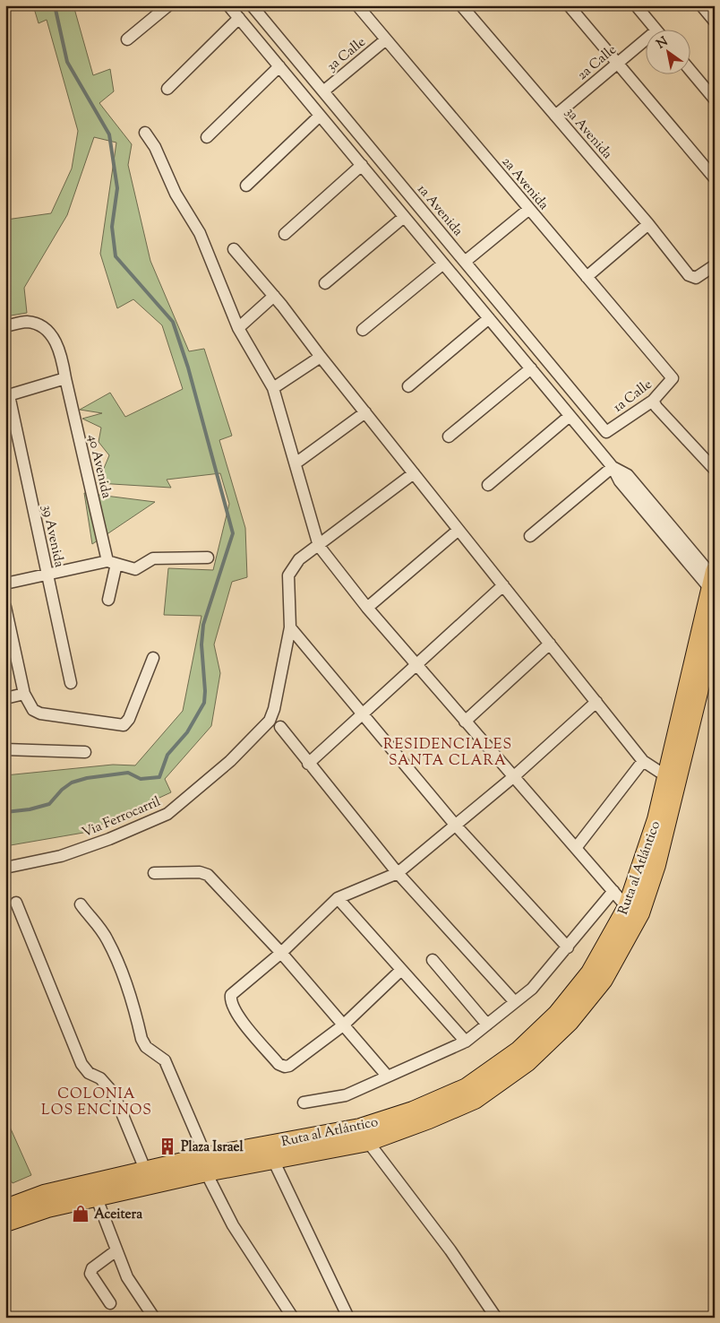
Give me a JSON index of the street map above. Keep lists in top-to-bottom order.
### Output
{
  "streets": {
    "highway": ["Ruta al Atlántico"],
    "street": [
      "3a Calle",
      "2a Calle",
      "3a Avenida",
      "2a Avenida",
      "1a Avenida",
      "1a Calle",
      "40 Avenida",
      "39 Avenida",
      "Via Ferrocarril"
    ]
  },
  "crossings": [
    ["3a Calle", "2a Avenida"],
    ["3a Calle", "1a Avenida"],
    ["2a Calle", "3a Avenida"],
    ["2a Avenida", "1a Calle"],
    ["1a Avenida", "1a Calle"]
  ],
  "districts": ["RESIDENCIALES SANTA CLARA", "COLONIA LOS ENCINOS"],
  "places": {
    "building": ["Plaza Israel"],
    "shop": ["Aceitera"]
  },
  "north": "top left"
}
